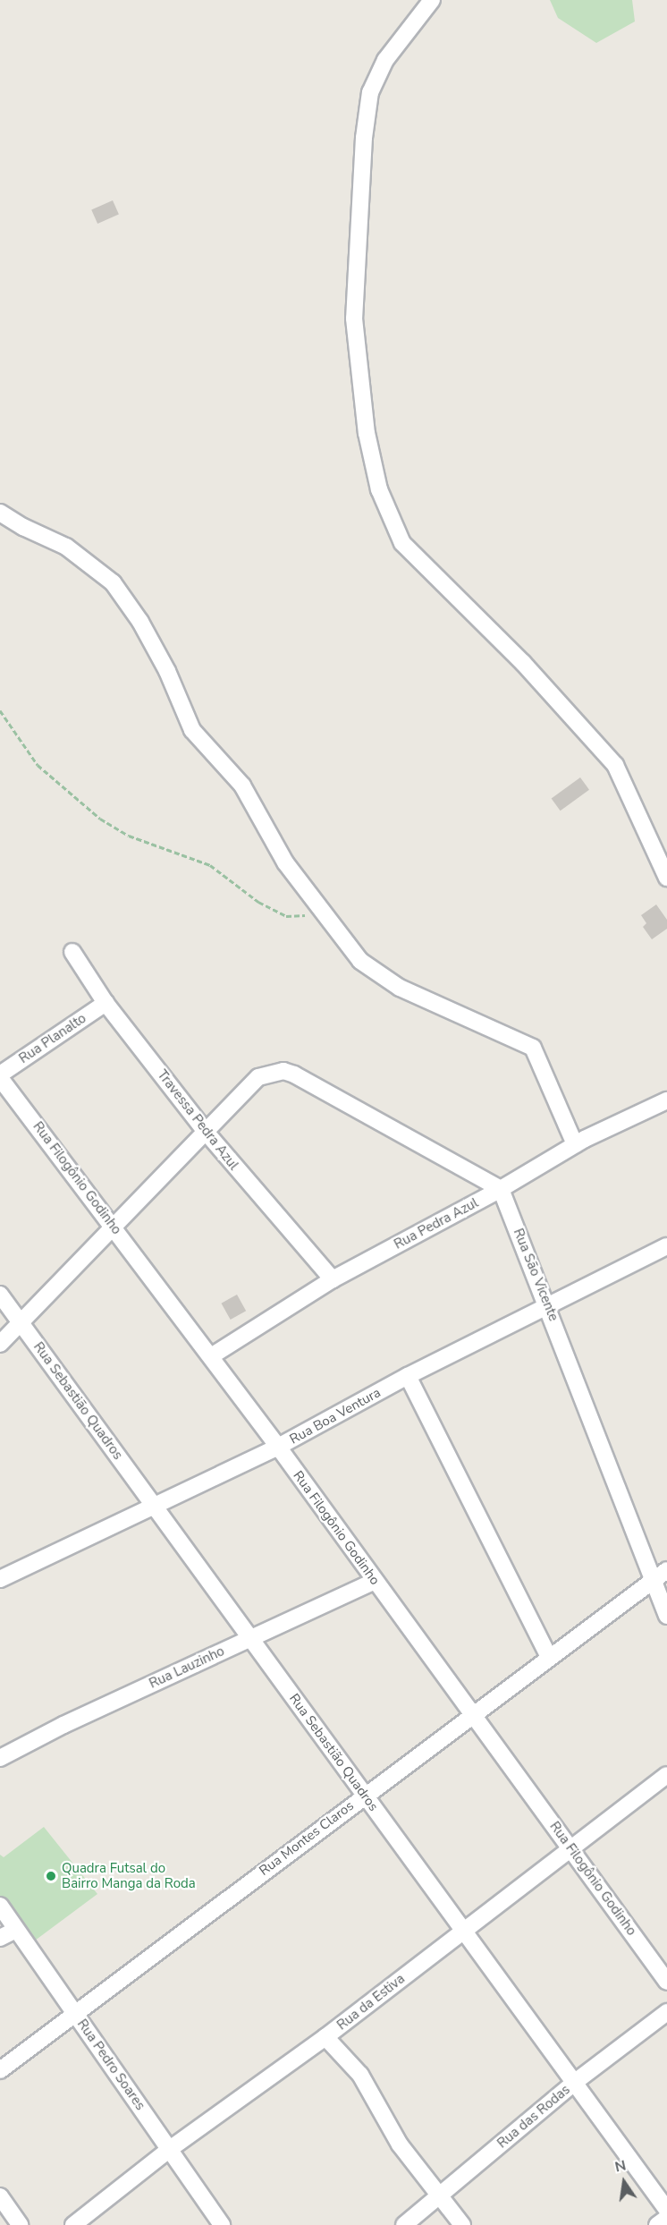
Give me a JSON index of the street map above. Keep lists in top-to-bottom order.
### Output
{
  "streets": {
    "street": [
      "Rua Planalto",
      "Travessa Pedra Azul",
      "Rua Filogônio Godinho",
      "Rua Pedra Azul",
      "Rua São Vicente",
      "Rua Sebastião Quadros",
      "Rua Boa Ventura",
      "Rua Lauzinho",
      "Rua Montes Claros",
      "Rua da Estiva",
      "Rua Pedro Soares",
      "Rua das Rodas"
    ]
  },
  "crossings": [
    ["Rua Planalto", "Travessa Pedra Azul"],
    ["Rua Planalto", "Rua Filogônio Godinho"],
    ["Travessa Pedra Azul", "Rua Pedra Azul"],
    ["Rua Filogônio Godinho", "Rua Pedra Azul"],
    ["Rua Filogônio Godinho", "Rua Boa Ventura"],
    ["Rua Filogônio Godinho", "Rua Lauzinho"],
    ["Rua Filogônio Godinho", "Rua Montes Claros"],
    ["Rua Filogônio Godinho", "Rua da Estiva"],
    ["Rua Pedra Azul", "Rua São Vicente"],
    ["Rua São Vicente", "Rua Boa Ventura"],
    ["Rua São Vicente", "Rua Montes Claros"],
    ["Rua Sebastião Quadros", "Rua Boa Ventura"],
    ["Rua Sebastião Quadros", "Rua Lauzinho"],
    ["Rua Sebastião Quadros", "Rua Montes Claros"],
    ["Rua Sebastião Quadros", "Rua da Estiva"],
    ["Rua Sebastião Quadros", "Rua das Rodas"],
    ["Rua Montes Claros", "Rua Pedro Soares"],
    ["Rua da Estiva", "Rua Pedro Soares"]
  ],
  "places": ["Quadra Futsal do Bairro Manga da Roda"],
  "north": "top"
}
